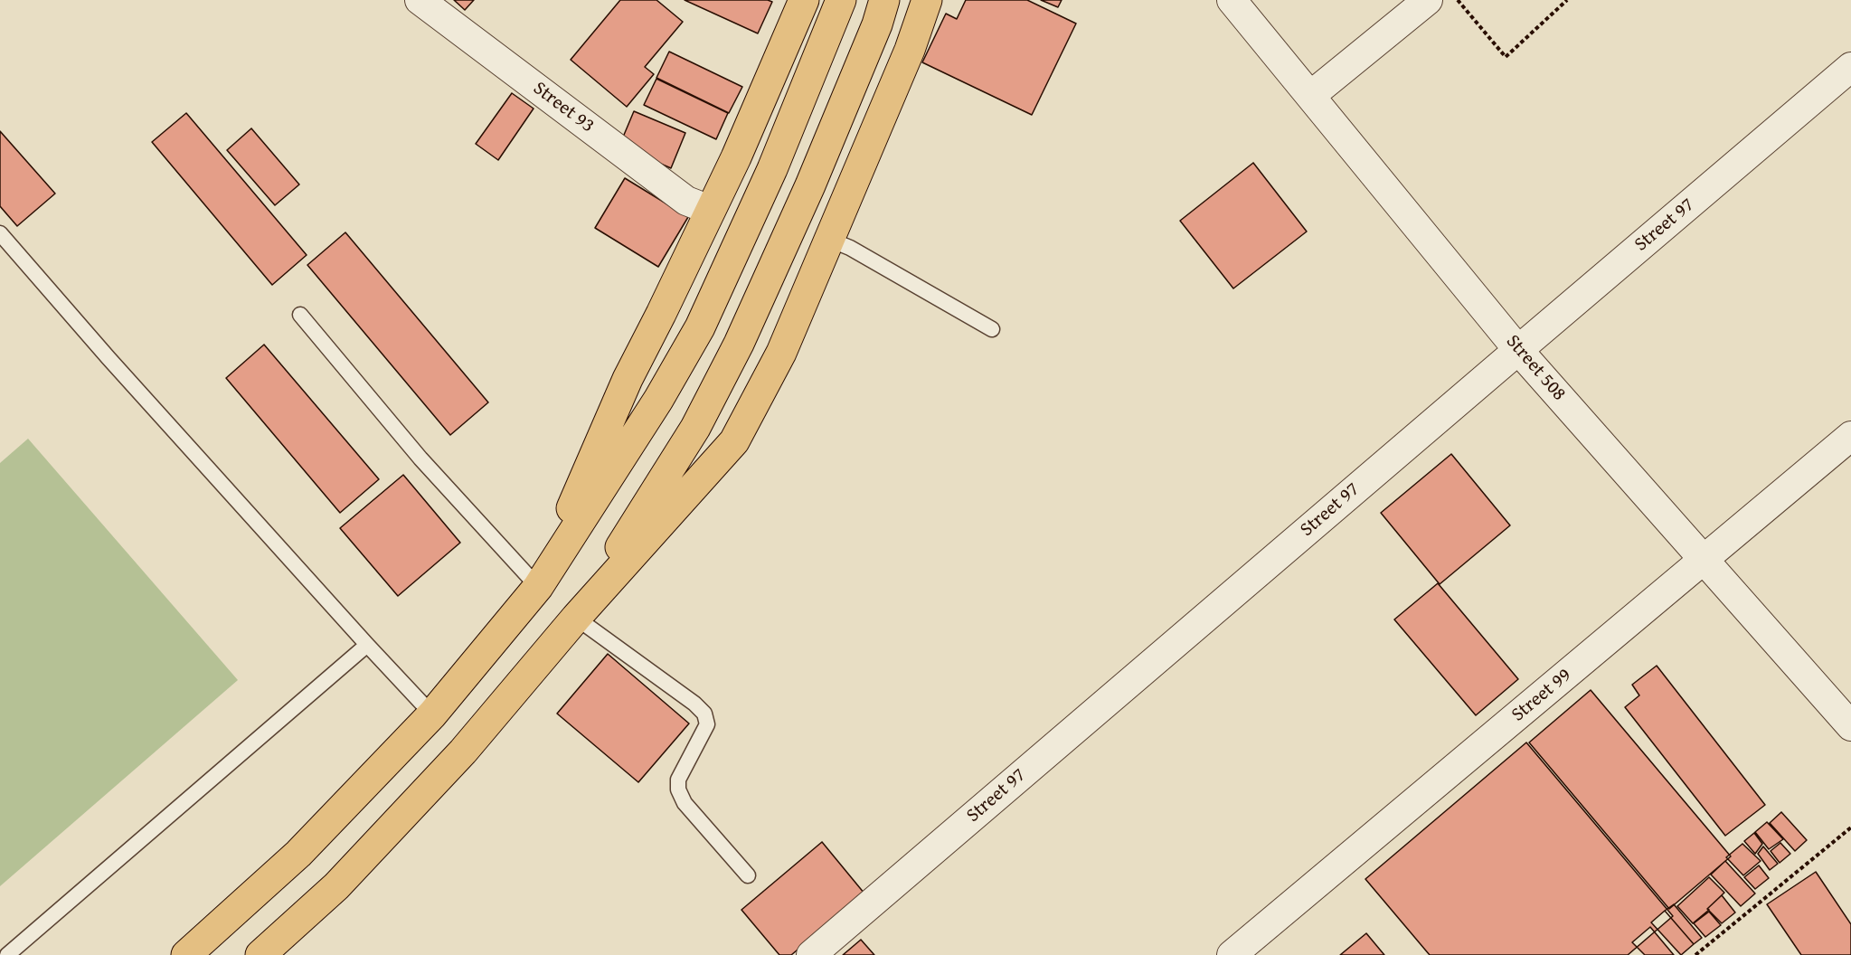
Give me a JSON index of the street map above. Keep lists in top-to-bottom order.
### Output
{
  "streets": {
    "street": [
      "Street 93",
      "Street 97",
      "Street 508",
      "Street 99"
    ]
  },
  "crossings": [
    ["Street 97", "Street 508"],
    ["Street 508", "Street 99"]
  ]
}
